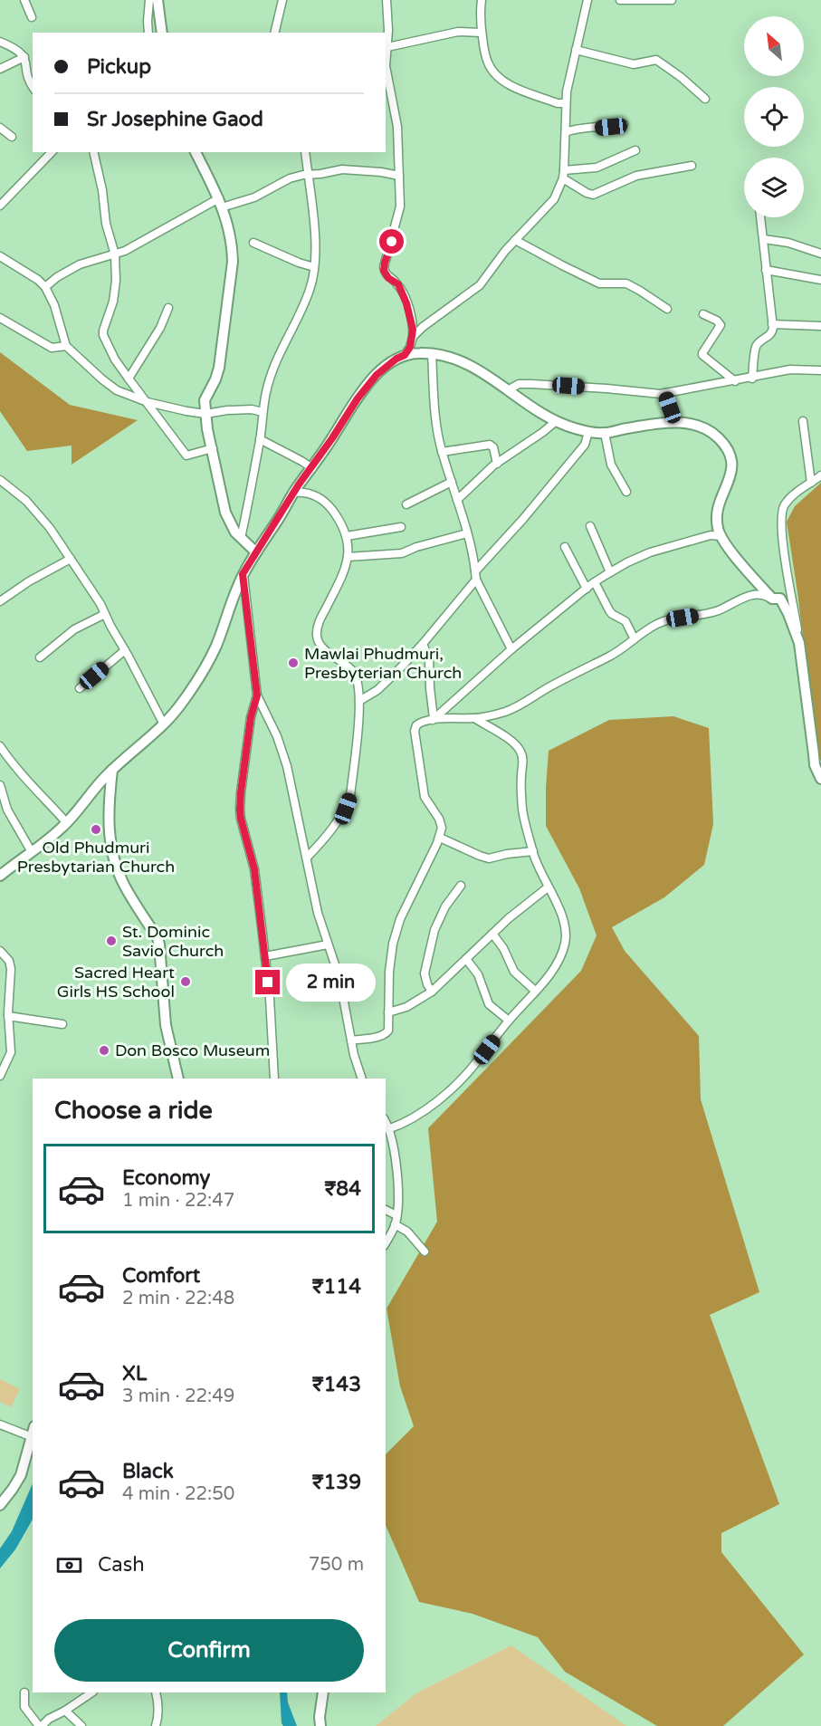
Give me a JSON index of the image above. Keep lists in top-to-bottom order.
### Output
{
  "places": [
    "Mawlai Phudmuri, Presbyterian Church",
    "Old Phudmuri Presbytarian Church",
    "St. Dominic Savio Church",
    "Sacred Heart Girls HS School",
    "Don Bosco Museum"
  ],
  "north": "top left",
  "page": {
    "banner": ["Pickup", "Sr Josephine Gaod"],
    "bubble": "2 min",
    "heading": "Choose a ride",
    "list": [
      {
        "name": "Economy",
        "note": "1 min · 22:47",
        "value": "₹84"
      },
      {
        "name": "Comfort",
        "note": "2 min · 22:48",
        "value": "₹114"
      },
      {
        "name": "XL",
        "note": "3 min · 22:49",
        "value": "₹143"
      },
      {
        "name": "Black",
        "note": "4 min · 22:50",
        "value": "₹139"
      }
    ],
    "pay": ["Cash", "750 m"],
    "buttons": "Confirm"
  }
}
